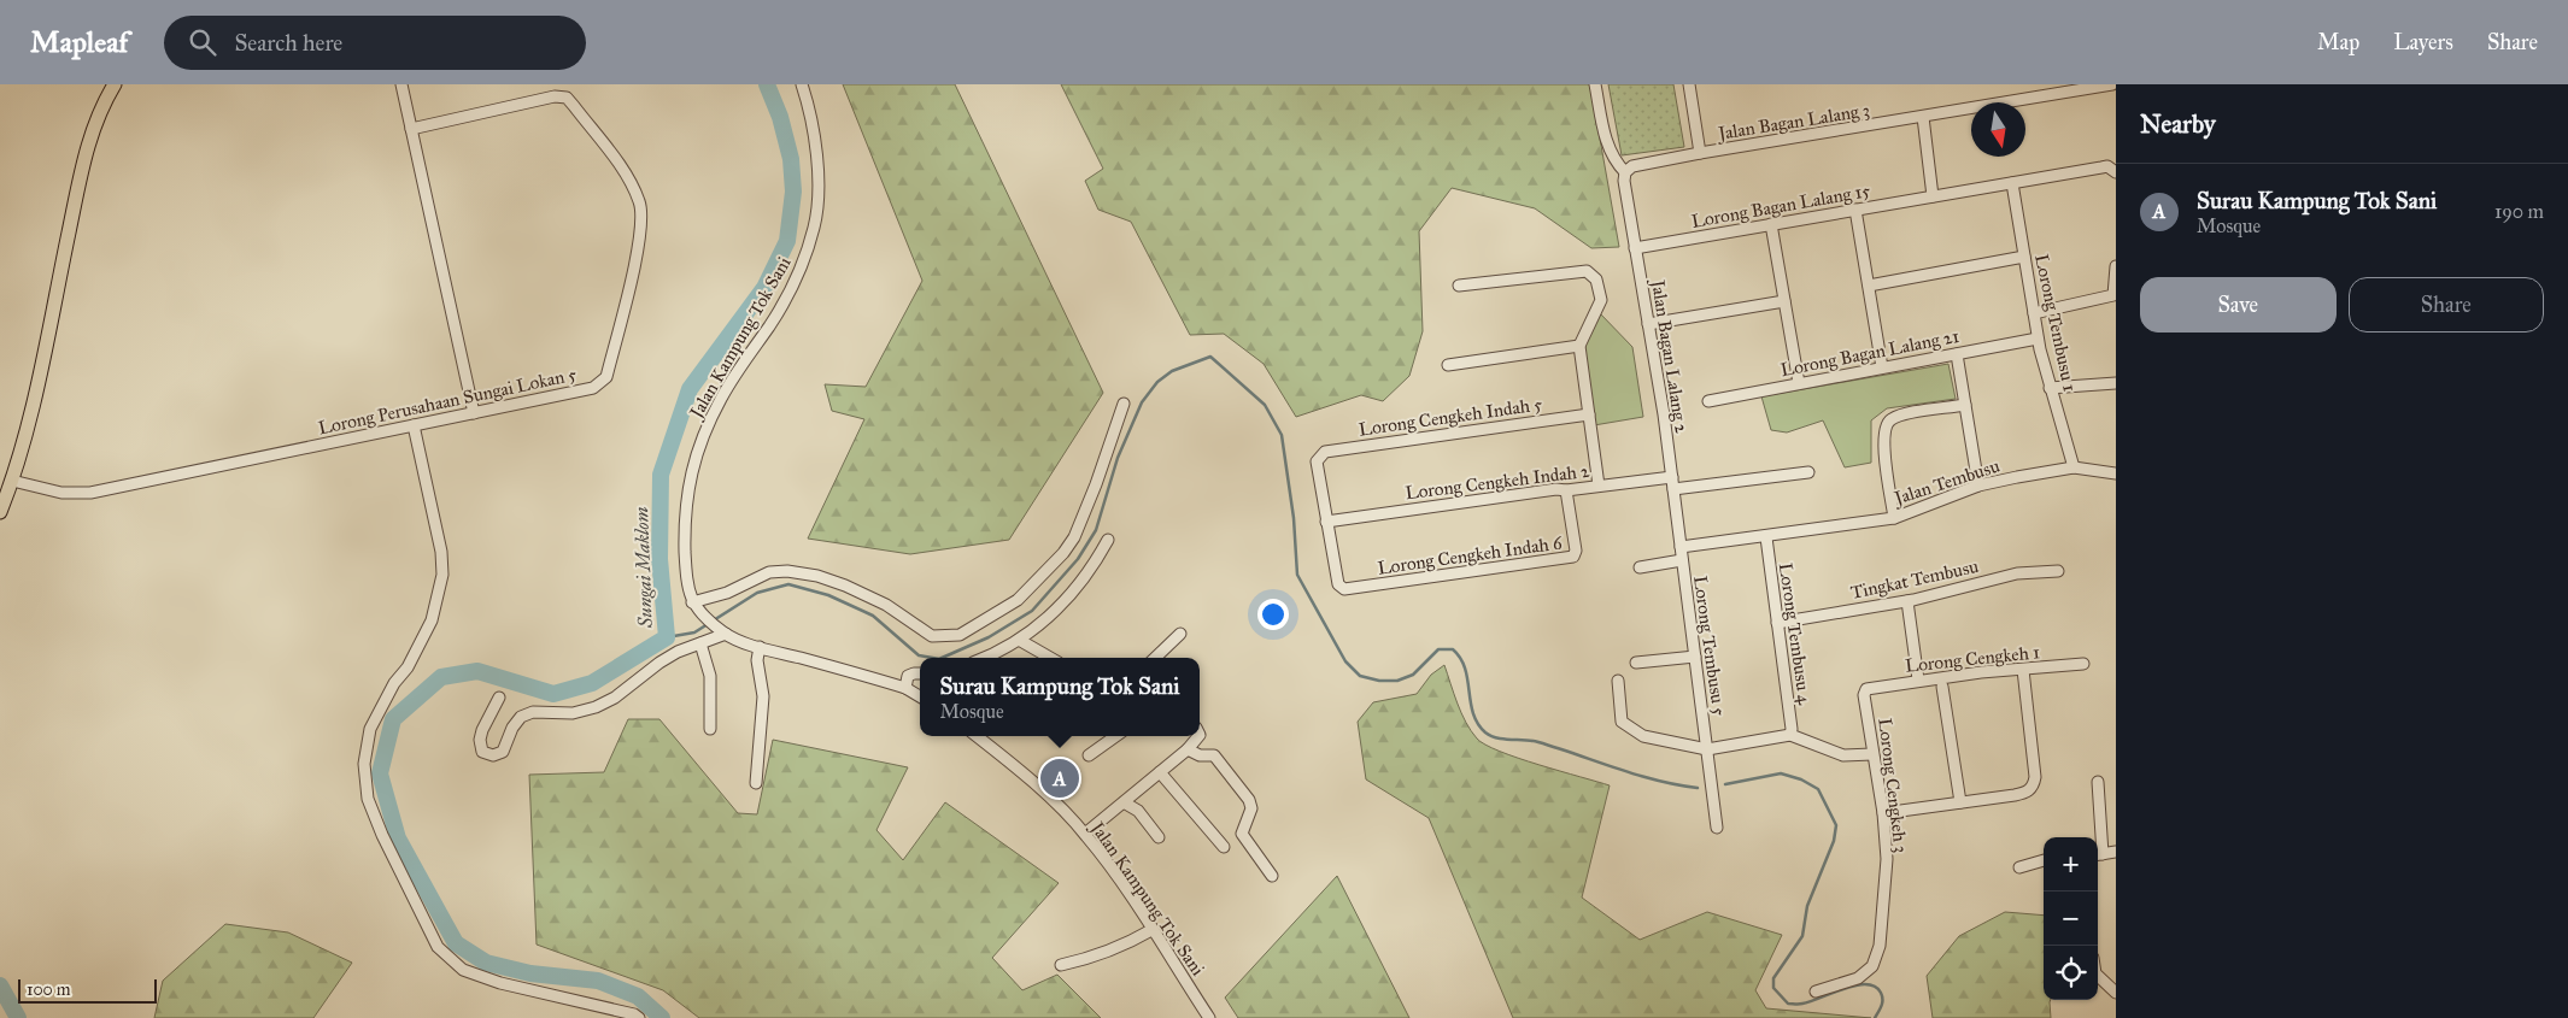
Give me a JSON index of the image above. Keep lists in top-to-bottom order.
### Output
{
  "streets": {
    "street": [
      "Jalan Bagan Lalang 3",
      "Lorong Bagan Lalang 15",
      "Lorong Tembusu 1",
      "Jalan Kampung Tok Sani",
      "Lorong Bagan Lalang 21",
      "Jalan Bagan Lalang 2",
      "Lorong Perusahaan Sungai Lokan 5",
      "Lorong Cengkeh Indah 5",
      "Lorong Cengkeh Indah 2",
      "Jalan Tembusu",
      "Lorong Cengkeh Indah 6",
      "Tingkat Tembusu",
      "Lorong Tembusu 4",
      "Lorong Tembusu 5",
      "Lorong Cengkeh 1",
      "Lorong Cengkeh 3"
    ]
  },
  "crossings": [
    ["Jalan Bagan Lalang 3", "Jalan Bagan Lalang 2"],
    ["Lorong Bagan Lalang 15", "Lorong Tembusu 1"],
    ["Lorong Bagan Lalang 15", "Jalan Bagan Lalang 2"],
    ["Lorong Tembusu 1", "Lorong Bagan Lalang 21"],
    ["Lorong Tembusu 1", "Jalan Tembusu"],
    ["Jalan Bagan Lalang 2", "Lorong Cengkeh Indah 2"],
    ["Jalan Bagan Lalang 2", "Jalan Tembusu"],
    ["Jalan Bagan Lalang 2", "Lorong Tembusu 5"],
    ["Lorong Cengkeh Indah 5", "Lorong Cengkeh Indah 2"],
    ["Lorong Cengkeh Indah 5", "Lorong Cengkeh Indah 6"],
    ["Lorong Cengkeh Indah 2", "Lorong Cengkeh Indah 6"],
    ["Jalan Tembusu", "Lorong Tembusu 4"],
    ["Jalan Tembusu", "Lorong Tembusu 5"],
    ["Tingkat Tembusu", "Lorong Tembusu 4"],
    ["Lorong Cengkeh 1", "Lorong Cengkeh 3"]
  ],
  "water": ["Sungai Maklom"],
  "scale_bar": "100 m",
  "north": "bottom",
  "page": {
    "header": "Mapleaf",
    "search": "Search here",
    "nav": ["Map", "Layers", "Share"],
    "heading": "Nearby",
    "list": [
      {
        "mark": "A",
        "name": "Surau Kampung Tok Sani",
        "note": "Mosque",
        "value": "190 m"
      }
    ],
    "buttons": ["Save", "Share"],
    "popup": ["Surau Kampung Tok Sani", "Mosque"],
    "pins": "A",
    "map_buttons": ["+", "−"],
    "scale": "100 m"
  }
}
